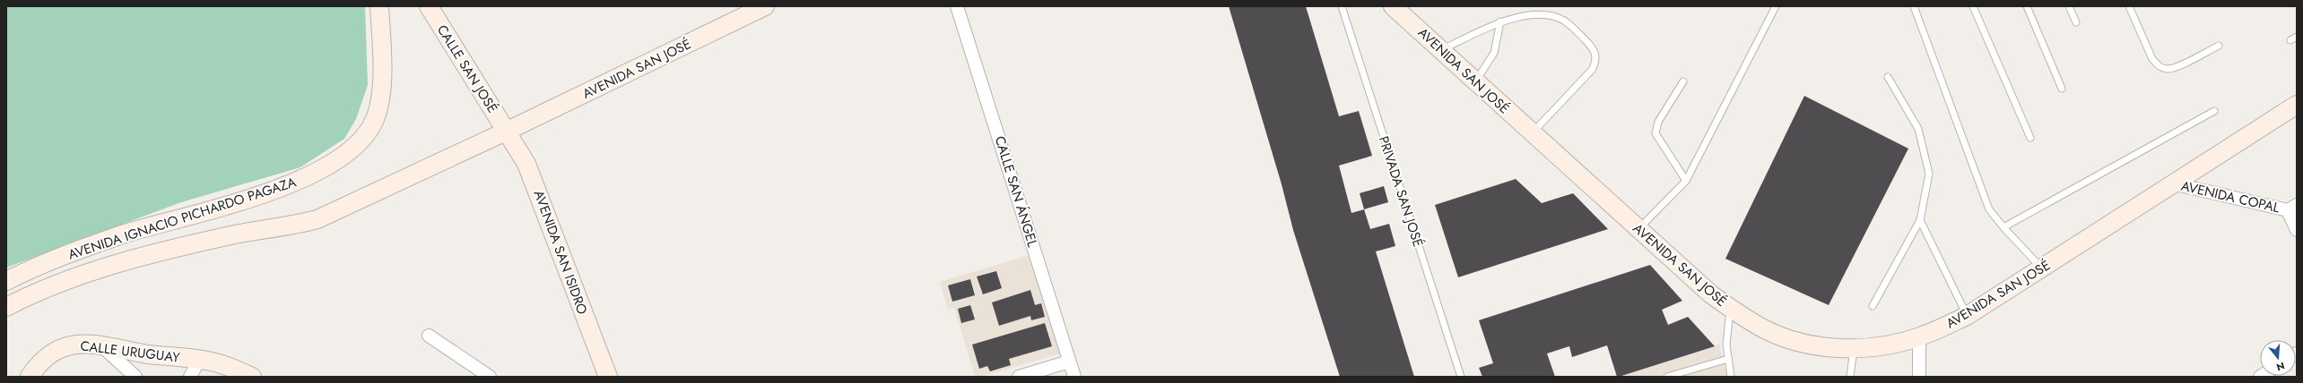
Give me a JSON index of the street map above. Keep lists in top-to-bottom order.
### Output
{
  "streets": {
    "main road": [
      "CALLE SAN JOSÉ",
      "AVENIDA SAN JOSÉ",
      "AVENIDA IGNACIO PICHARDO PAGAZA",
      "AVENIDA SAN ISIDRO",
      "CALLE URUGUAY"
    ],
    "street": ["CALLE SAN ÁNGEL", "AVENIDA COPAL"],
    "lane": ["PRIVADA SAN JOSÉ"]
  },
  "crossings": [
    ["CALLE SAN JOSÉ", "AVENIDA SAN JOSÉ"],
    ["CALLE SAN JOSÉ", "AVENIDA IGNACIO PICHARDO PAGAZA"],
    ["CALLE SAN JOSÉ", "AVENIDA SAN ISIDRO"],
    ["AVENIDA SAN JOSÉ", "AVENIDA COPAL"],
    ["AVENIDA SAN JOSÉ", "AVENIDA IGNACIO PICHARDO PAGAZA"],
    ["AVENIDA SAN JOSÉ", "AVENIDA SAN ISIDRO"],
    ["AVENIDA IGNACIO PICHARDO PAGAZA", "AVENIDA SAN ISIDRO"]
  ],
  "north": "bottom"
}
